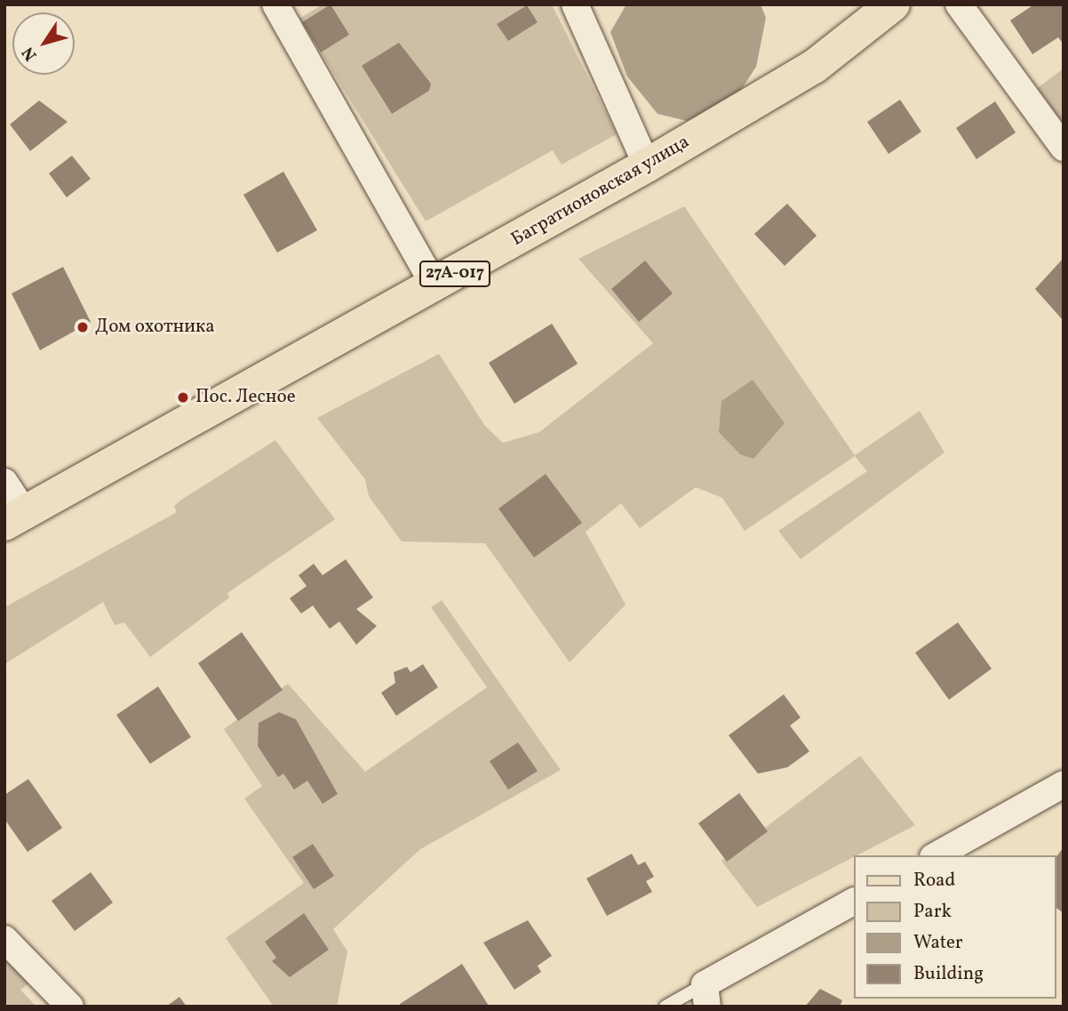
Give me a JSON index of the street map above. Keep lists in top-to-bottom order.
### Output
{
  "streets": {
    "main road": ["Багратионовская улица", "27А-017"]
  },
  "places": ["Дом охотника", "Пос. Лесное"],
  "legend": [
    "Road",
    "Park",
    "Water",
    "Building"
  ],
  "north": "bottom left"
}
